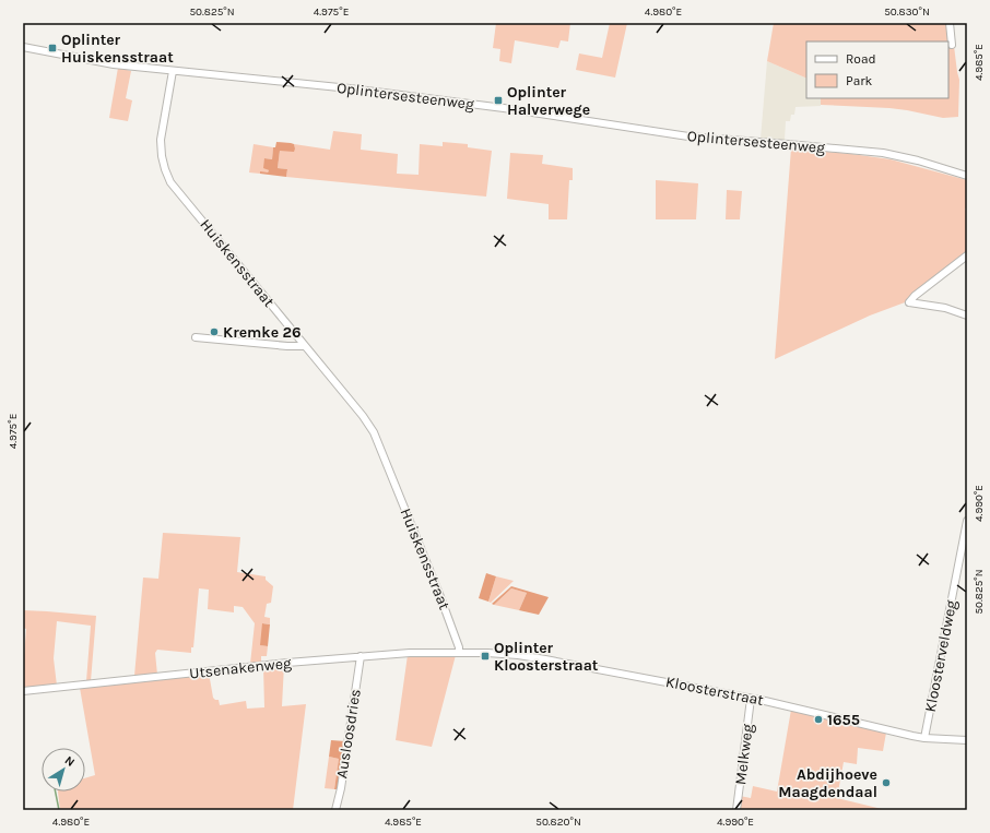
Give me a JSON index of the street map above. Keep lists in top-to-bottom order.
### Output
{
  "streets": {
    "street": [
      "Oplintersesteenweg",
      "Huiskensstraat",
      "Kloosterveldweg",
      "Utsenakenweg",
      "Kloosterstraat",
      "Ausloosdries",
      "Melkweg"
    ]
  },
  "crossings": [
    ["Oplintersesteenweg", "Huiskensstraat"],
    ["Huiskensstraat", "Utsenakenweg"],
    ["Huiskensstraat", "Kloosterstraat"],
    ["Kloosterveldweg", "Kloosterstraat"],
    ["Utsenakenweg", "Kloosterstraat"],
    ["Utsenakenweg", "Ausloosdries"],
    ["Kloosterstraat", "Melkweg"]
  ],
  "places": {
    "transit": ["Oplinter Huiskensstraat", "Oplinter Halverwege", "Oplinter Kloosterstraat"],
    "other": ["Kremke 26", "1655", "Abdijhoeve Maagdendaal"]
  },
  "legend": ["Road", "Park"],
  "north": "top right",
  "coordinates": [
    "50.825°N",
    "4.975°E",
    "4.980°E",
    "50.830°N",
    "4.985°E",
    "4.990°E",
    "50.820°N"
  ]
}
